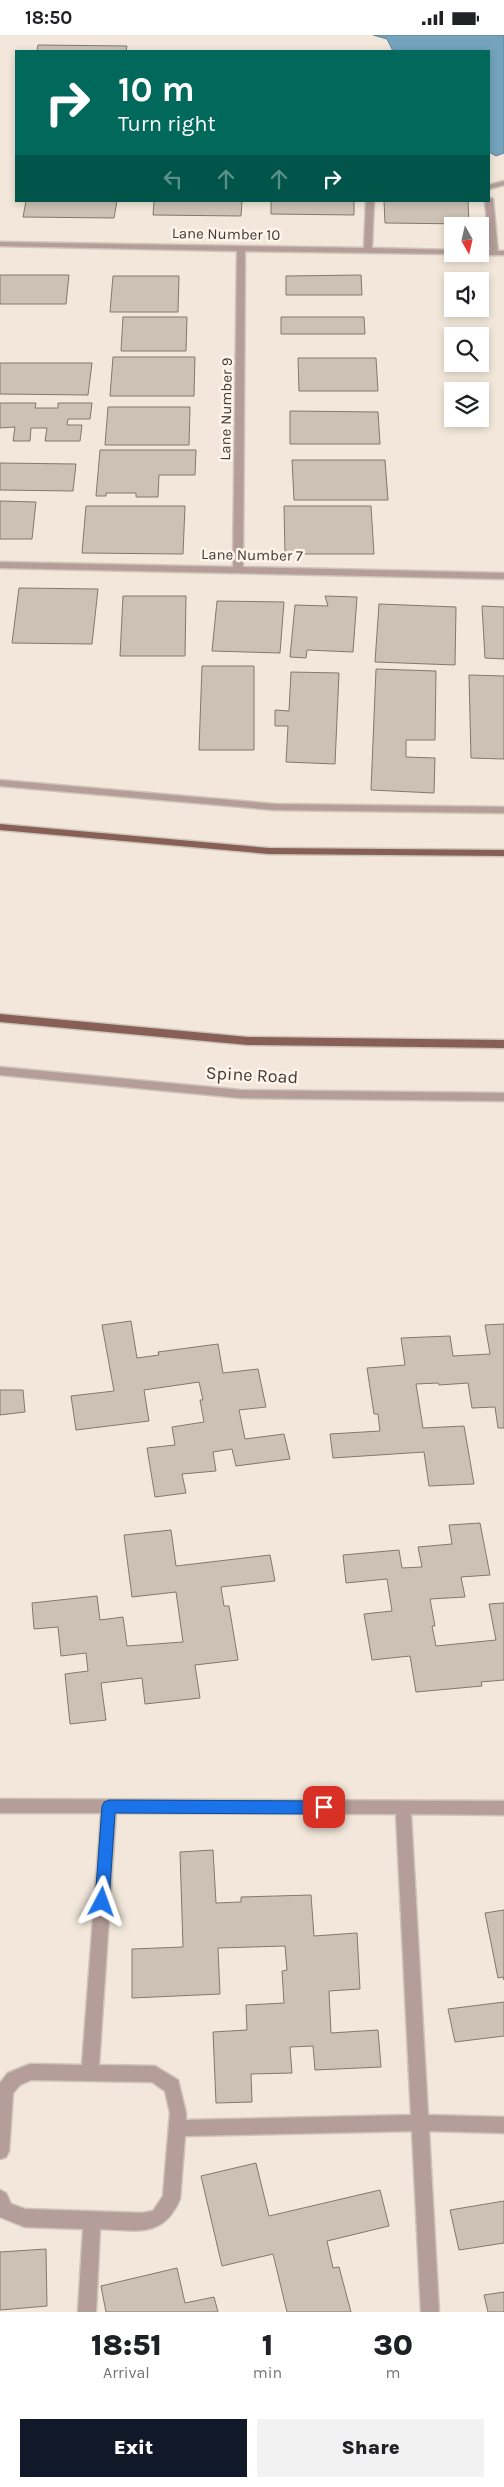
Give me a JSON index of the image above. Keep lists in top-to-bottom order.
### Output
{
  "streets": {
    "main road": ["Spine Road"],
    "street": ["Lane Number 10", "Lane Number 9", "Lane Number 7"]
  },
  "crossings": [
    ["Lane Number 10", "Lane Number 9"],
    ["Lane Number 9", "Lane Number 7"]
  ],
  "north": "bottom",
  "page": {
    "status": "18:50",
    "turn": ["10 m", "Turn right"],
    "eta": [
      "18:51",
      "Arrival",
      "1",
      "min",
      "30",
      "m"
    ],
    "buttons": ["Exit", "Share"]
  }
}
